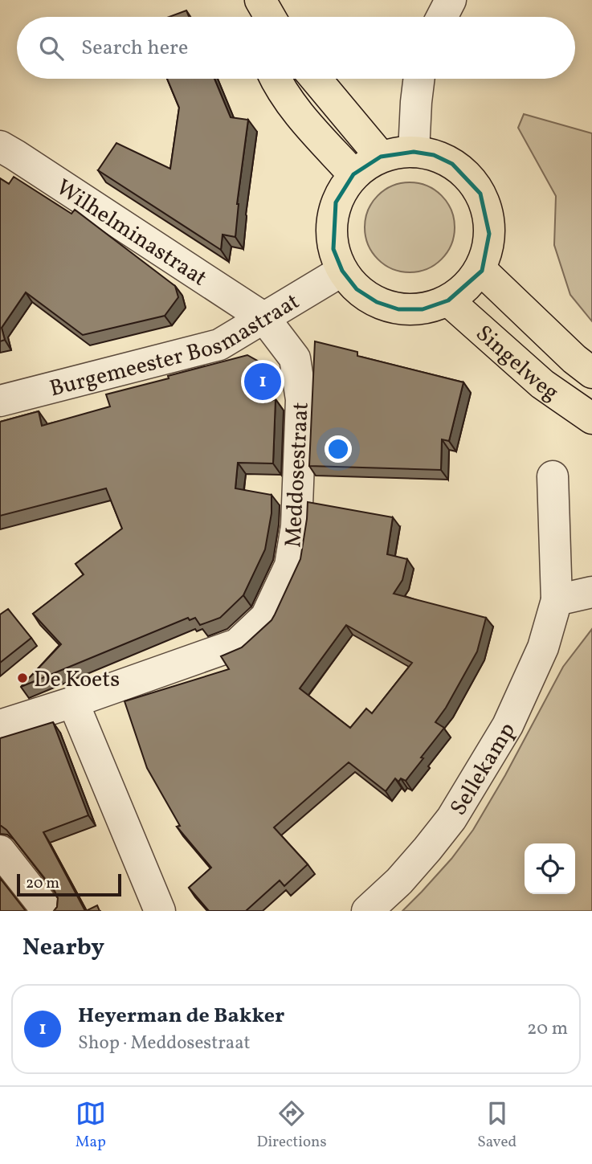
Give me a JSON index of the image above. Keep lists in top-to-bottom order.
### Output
{
  "streets": {
    "main road": ["Singelweg"],
    "street": [
      "Wilhelminastraat",
      "Burgemeester Bosmastraat",
      "Meddosestraat",
      "Sellekamp"
    ]
  },
  "crossings": [
    ["Wilhelminastraat", "Burgemeester Bosmastraat"],
    ["Wilhelminastraat", "Meddosestraat"],
    ["Burgemeester Bosmastraat", "Singelweg"],
    ["Burgemeester Bosmastraat", "Meddosestraat"]
  ],
  "places": ["De Koets"],
  "scale_bar": "20 m",
  "page": {
    "search": "Search here",
    "pins": "1",
    "scale": "20 m",
    "heading": "Nearby",
    "list": [
      {
        "mark": "1",
        "name": "Heyerman de Bakker",
        "note": "Shop · Meddosestraat",
        "value": "20 m"
      }
    ],
    "nav": ["Map", "Directions", "Saved"]
  }
}
